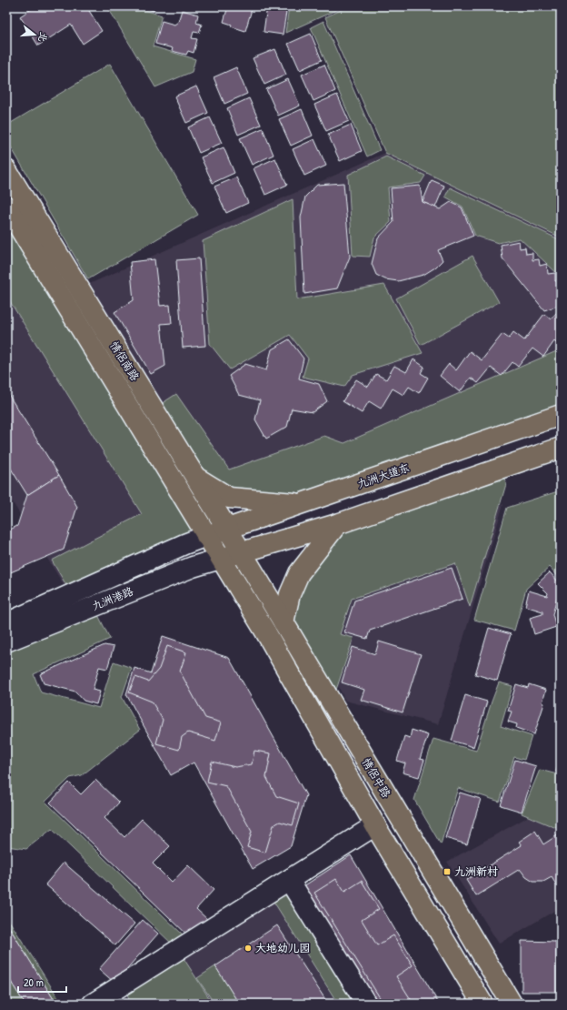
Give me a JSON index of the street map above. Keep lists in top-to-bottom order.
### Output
{
  "streets": {
    "main road": ["情侣南路", "九洲大道东", "情侣中路"],
    "street": ["九洲港路"]
  },
  "crossings": [
    ["情侣南路", "九洲大道东"],
    ["情侣南路", "九洲港路"],
    ["情侣南路", "情侣中路"],
    ["九洲大道东", "九洲港路"]
  ],
  "places": {
    "transit": ["九洲新村"],
    "other": ["大地幼儿园"]
  },
  "scale_bar": "20 m",
  "north": "right"
}
